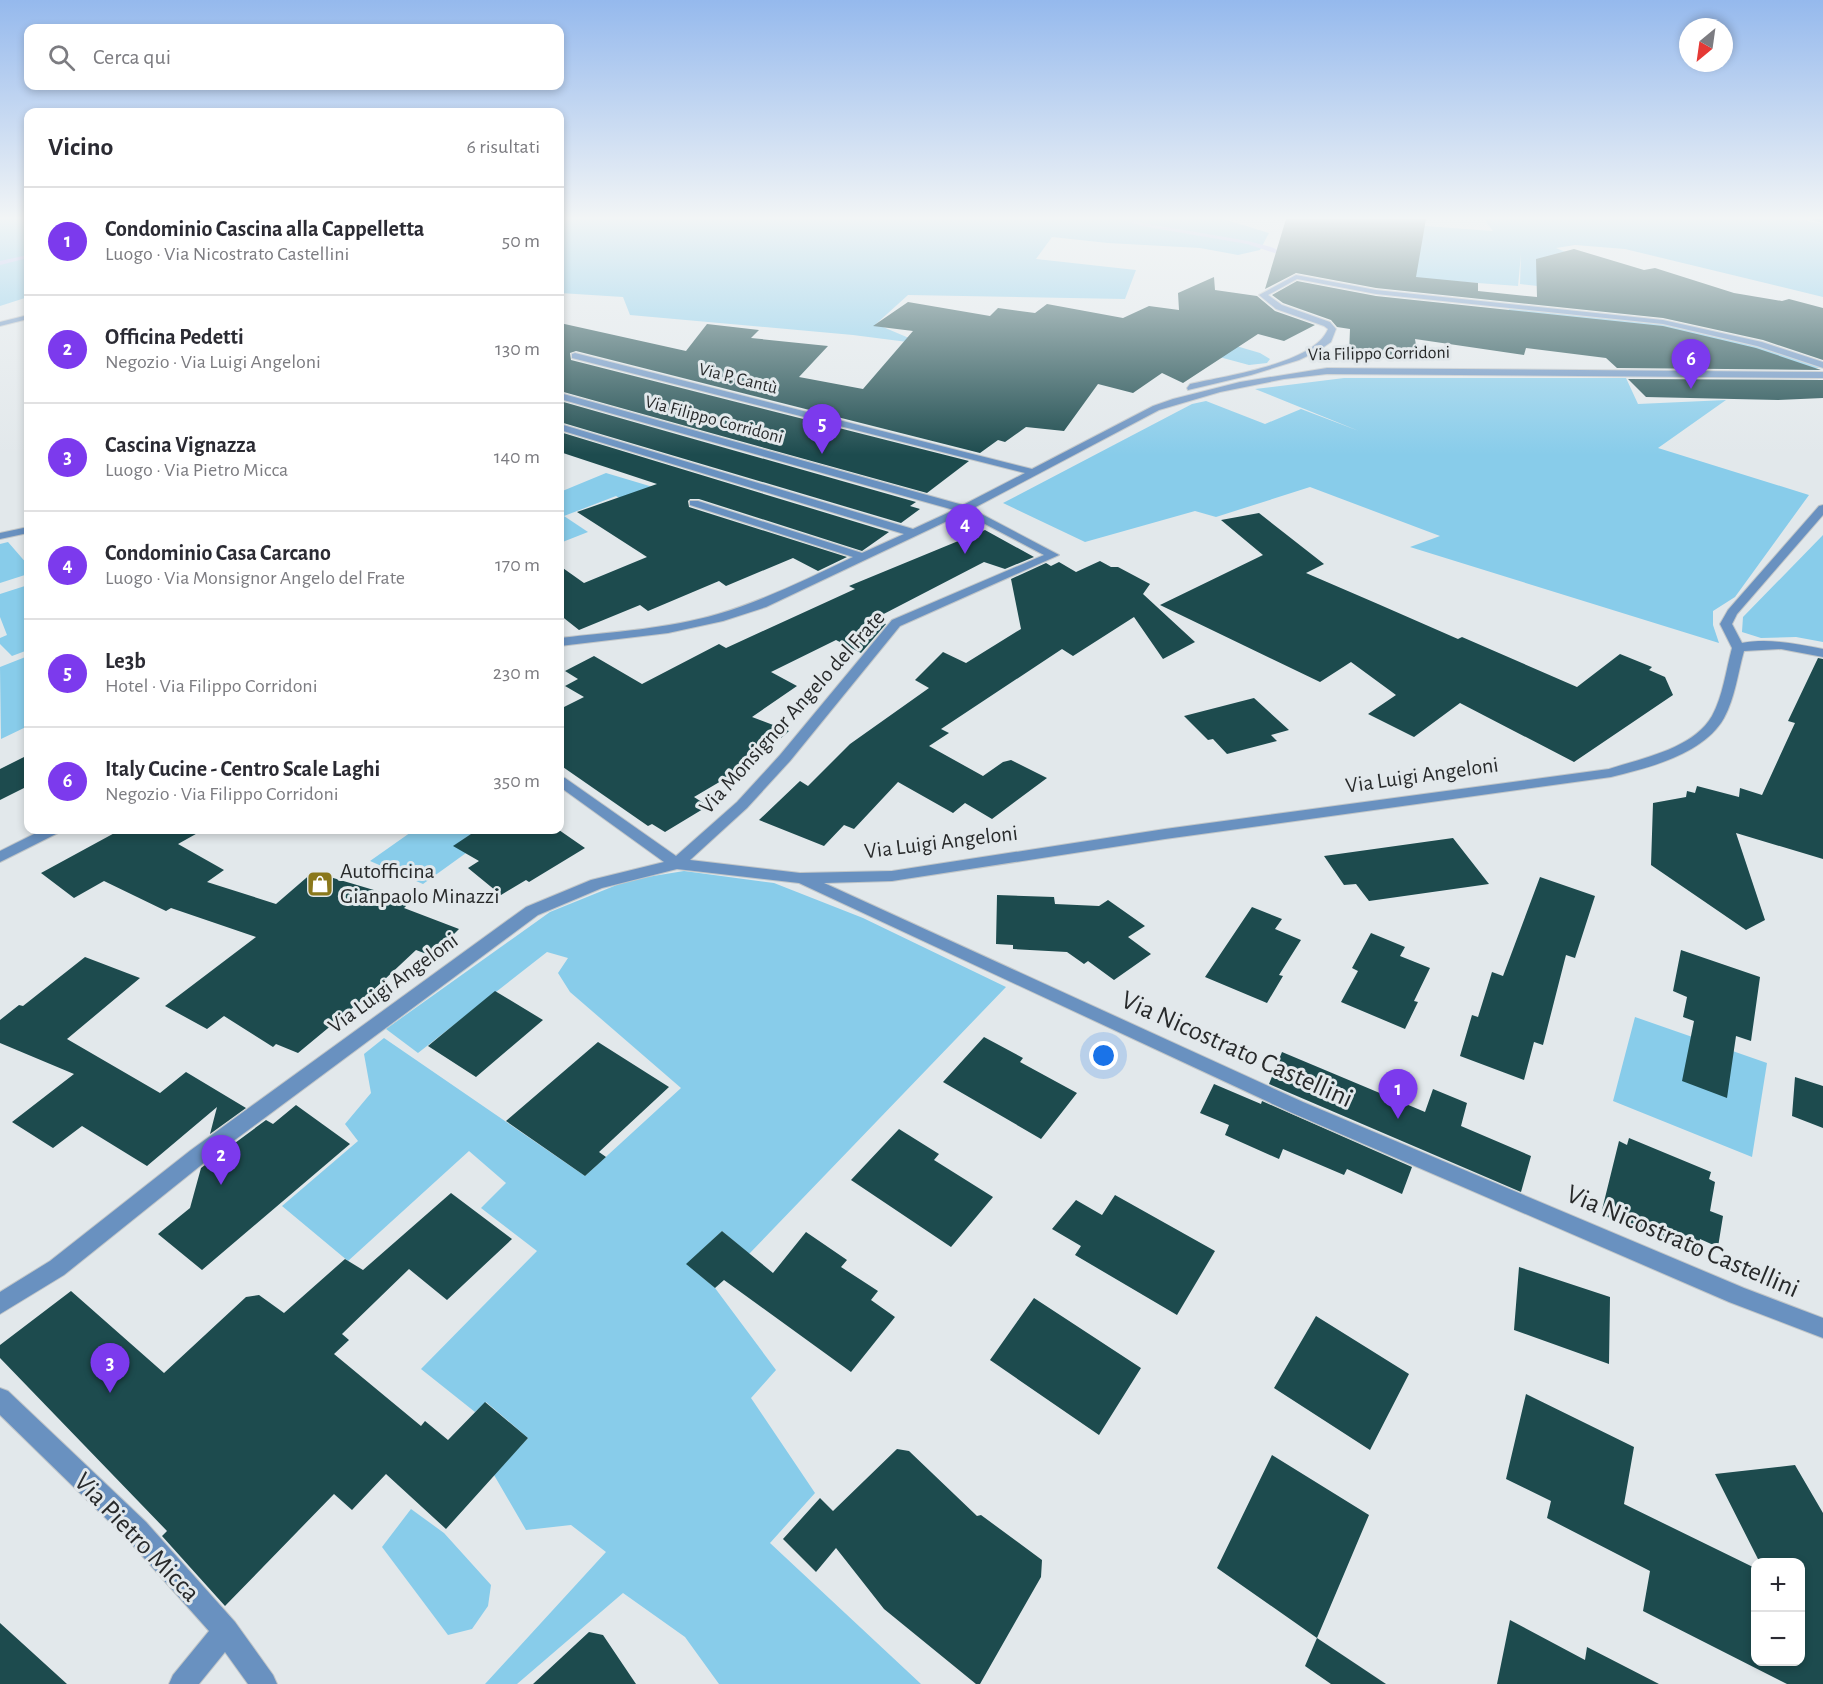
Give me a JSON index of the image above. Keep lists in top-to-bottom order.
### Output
{
  "streets": {
    "street": [
      "Via Filippo Corridoni",
      "Via P. Cantù",
      "Via Monsignor Angelo del Frate",
      "Via Luigi Angeloni",
      "Via Nicostrato Castellini",
      "Via Pietro Micca"
    ]
  },
  "crossings": [
    ["Via Filippo Corridoni", "Via P. Cantù"],
    ["Via Filippo Corridoni", "Via Monsignor Angelo del Frate"],
    ["Via Monsignor Angelo del Frate", "Via Luigi Angeloni"],
    ["Via Luigi Angeloni", "Via Nicostrato Castellini"]
  ],
  "places": {
    "shop": ["Autofficina Gianpaolo Minazzi"]
  },
  "north": "bottom left",
  "page": {
    "search": "Cerca qui",
    "heading": ["Vicino", "6 risultati"],
    "list": [
      {
        "mark": "1",
        "name": "Condominio Cascina alla Cappelletta",
        "note": "Luogo · Via Nicostrato Castellini",
        "value": "50 m"
      },
      {
        "mark": "2",
        "name": "Officina Pedetti",
        "note": "Negozio · Via Luigi Angeloni",
        "value": "130 m"
      },
      {
        "mark": "3",
        "name": "Cascina Vignazza",
        "note": "Luogo · Via Pietro Micca",
        "value": "140 m"
      },
      {
        "mark": "4",
        "name": "Condominio Casa Carcano",
        "note": "Luogo · Via Monsignor Angelo del Frate",
        "value": "170 m"
      },
      {
        "mark": "5",
        "name": "Le3b",
        "note": "Hotel · Via Filippo Corridoni",
        "value": "230 m"
      },
      {
        "mark": "6",
        "name": "Italy Cucine - Centro Scale Laghi",
        "note": "Negozio · Via Filippo Corridoni",
        "value": "350 m"
      }
    ],
    "pins": [
      "6",
      "5",
      "4",
      "1",
      "2",
      "3"
    ],
    "map_buttons": ["+", "−"]
  }
}
